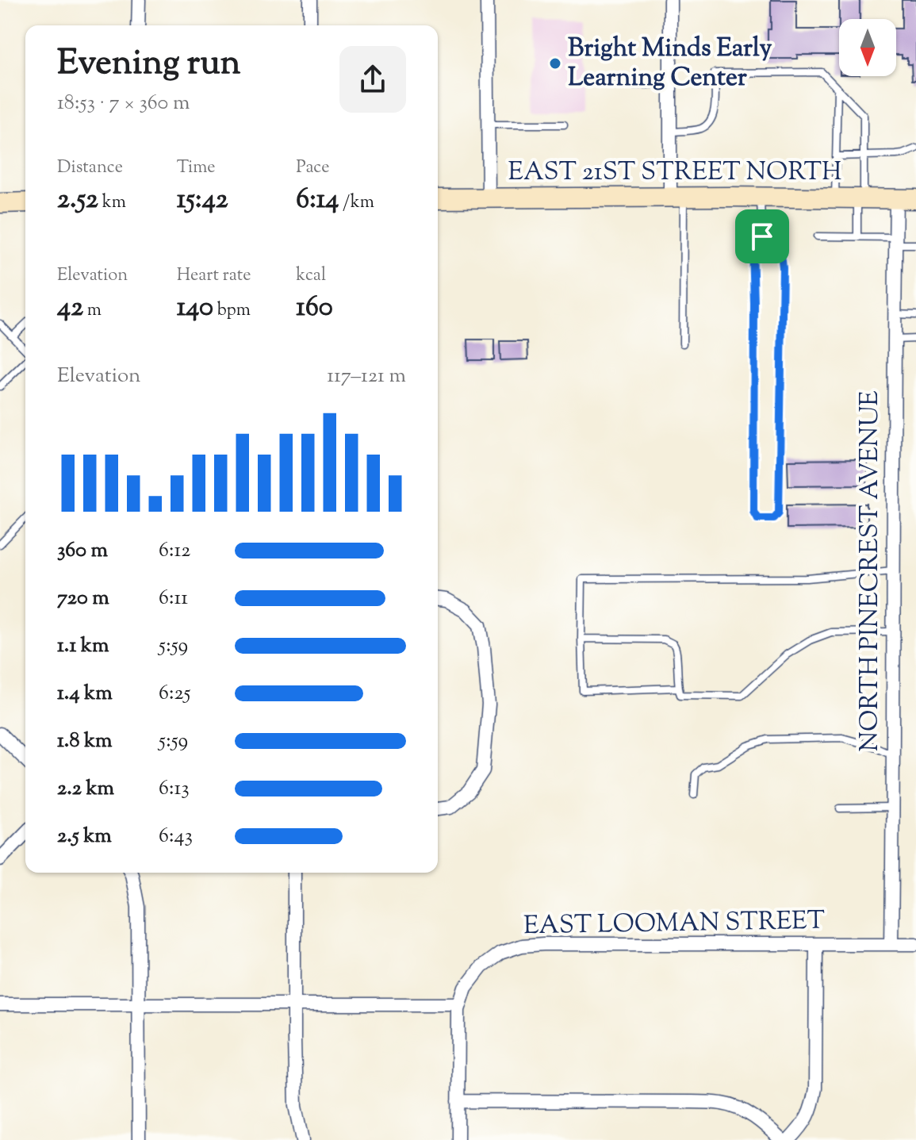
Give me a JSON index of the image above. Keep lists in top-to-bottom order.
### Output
{
  "streets": {
    "main road": ["EAST 21ST STREET NORTH"],
    "street": ["NORTH PINECREST AVENUE", "EAST LOOMAN STREET"]
  },
  "crossings": [
    ["EAST 21ST STREET NORTH", "NORTH PINECREST AVENUE"],
    ["NORTH PINECREST AVENUE", "EAST LOOMAN STREET"]
  ],
  "places": ["Bright Minds Early Learning Center"],
  "north": "bottom",
  "page": {
    "heading": ["Evening run", "18:53 · 7 × 360 m"],
    "stats": [
      ["Distance", "2.52 km"],
      ["Time", "15:42"],
      ["Pace", "6:14 /km"],
      ["Elevation", "42 m"],
      ["Heart rate", "140 bpm"],
      ["kcal", "160"]
    ],
    "chart": ["Elevation", "117–121 m"],
    "list": [
      {
        "name": "360 m",
        "note": "6:12"
      },
      {
        "name": "720 m",
        "note": "6:11"
      },
      {
        "name": "1.1 km",
        "note": "5:59"
      },
      {
        "name": "1.4 km",
        "note": "6:25"
      },
      {
        "name": "1.8 km",
        "note": "5:59"
      },
      {
        "name": "2.2 km",
        "note": "6:13"
      },
      {
        "name": "2.5 km",
        "note": "6:43"
      }
    ]
  }
}
